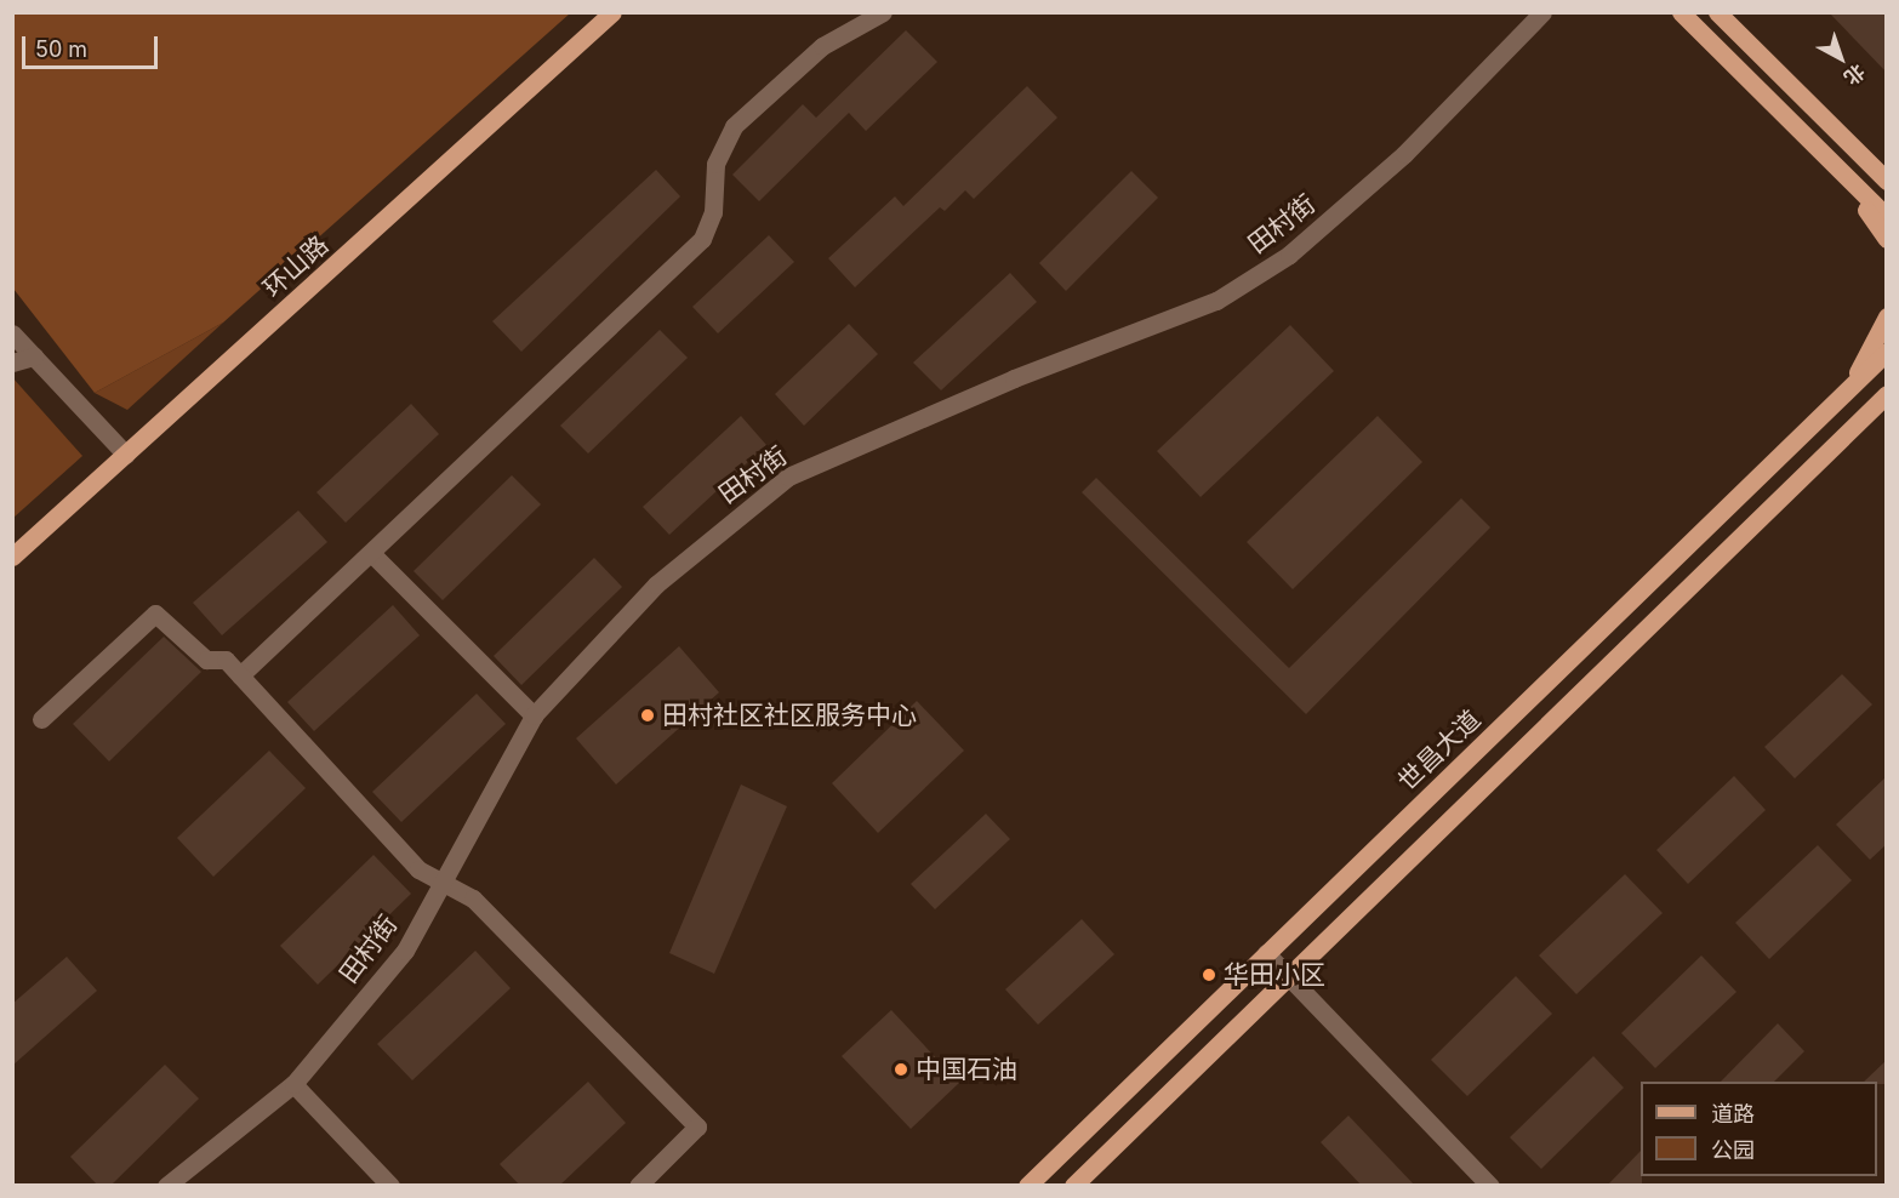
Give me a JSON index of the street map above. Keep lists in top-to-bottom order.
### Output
{
  "streets": {
    "main road": ["环山路", "世昌大道"],
    "street": ["田村街"]
  },
  "places": ["田村社区社区服务中心", "华田小区", "中国石油"],
  "legend": ["道路", "公园"],
  "scale_bar": "50 m",
  "north": "bottom right"
}
